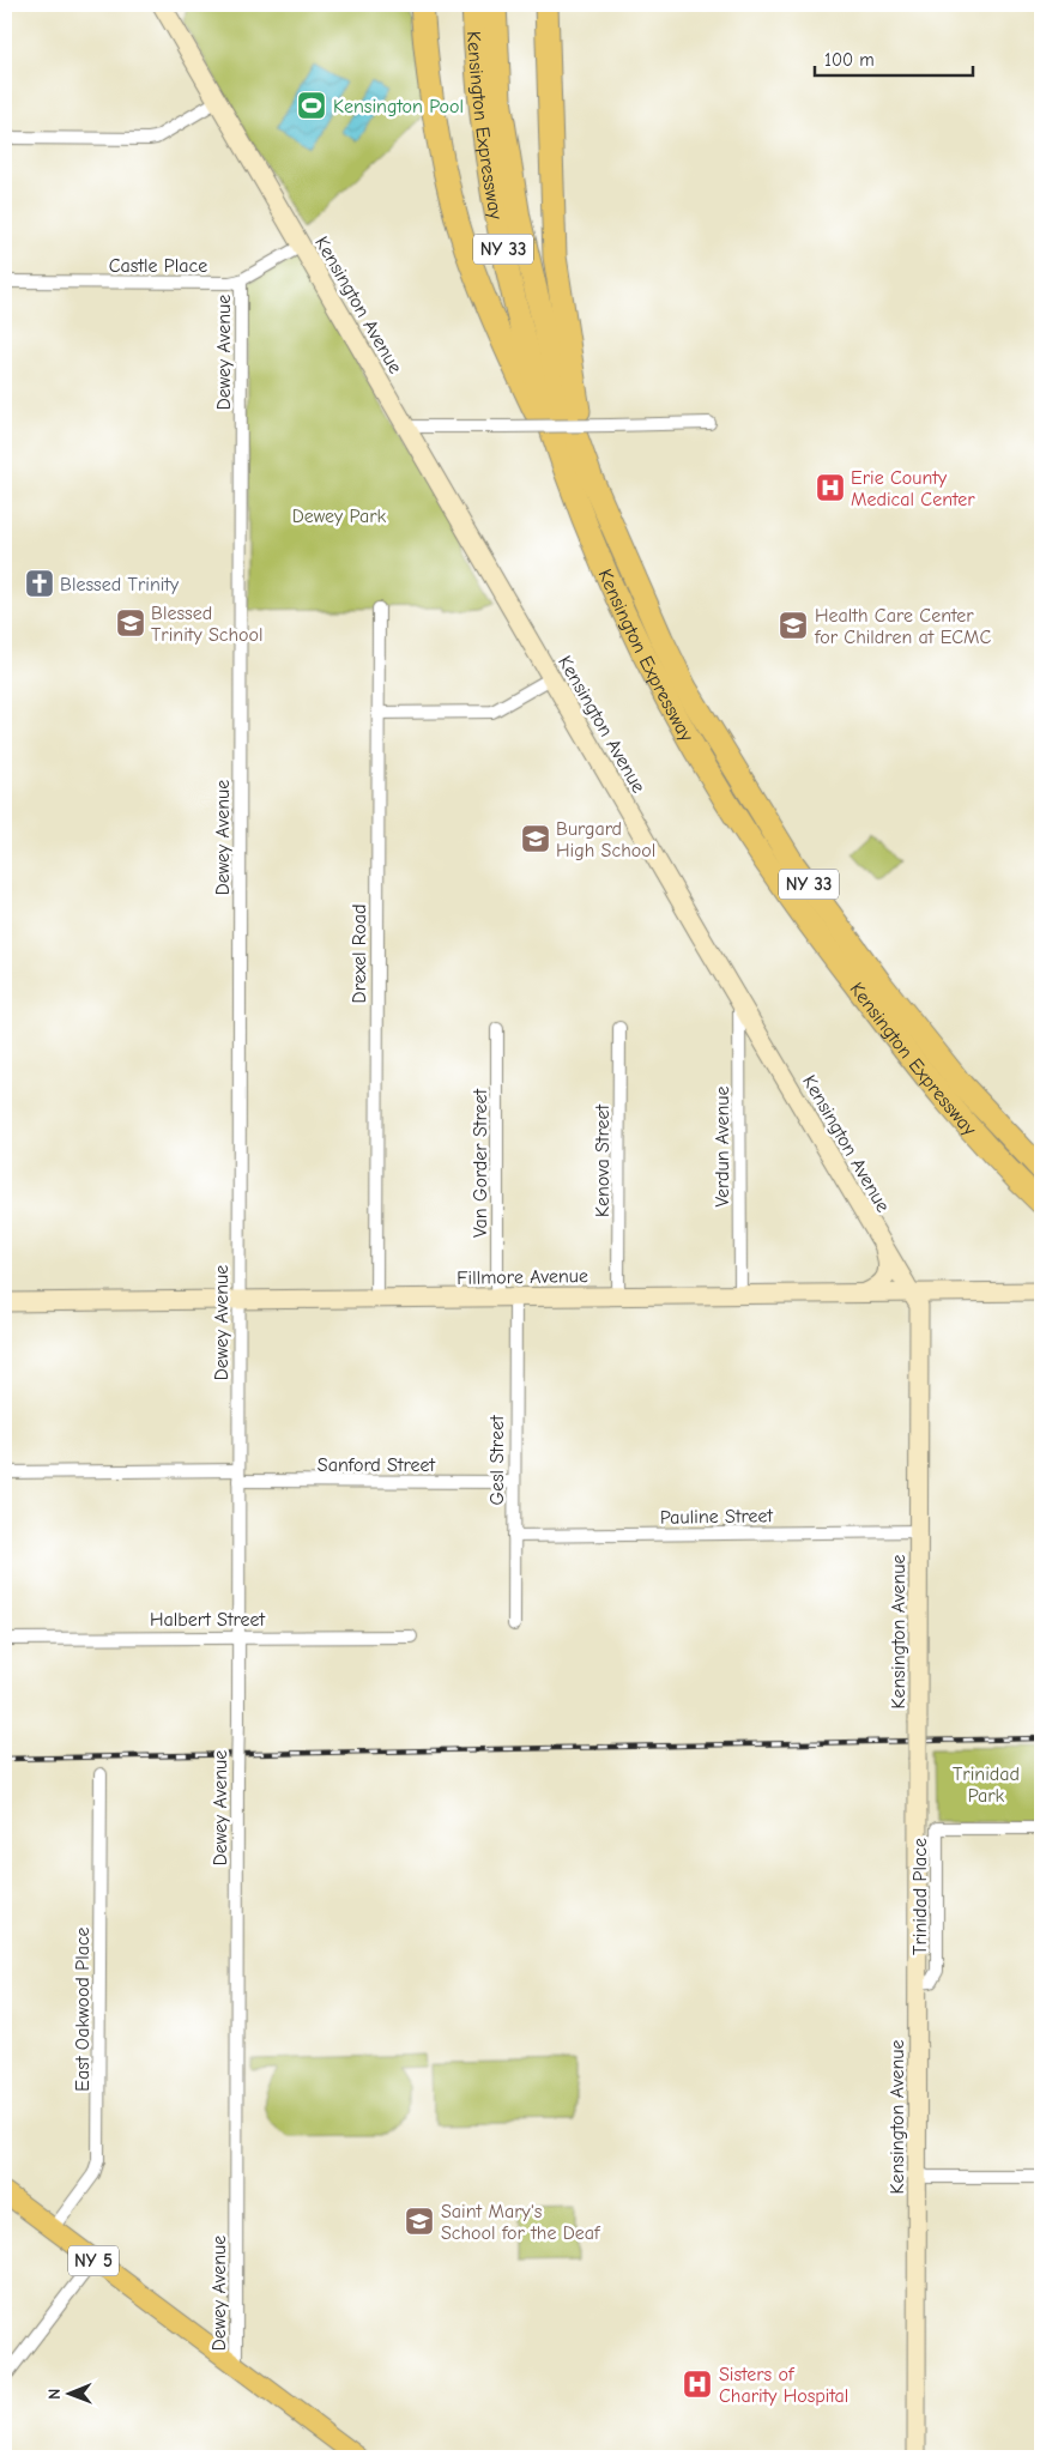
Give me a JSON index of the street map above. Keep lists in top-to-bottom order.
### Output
{
  "streets": {
    "highway": ["Kensington Expressway", "NY 33"],
    "main road": ["NY 5"],
    "street": [
      "Castle Place",
      "Kensington Avenue",
      "Dewey Avenue",
      "Drexel Road",
      "Verdun Avenue",
      "Kenova Street",
      "Van Gorder Street",
      "Fillmore Avenue",
      "Gesl Street",
      "Sanford Street",
      "Pauline Street",
      "Halbert Street",
      "Trinidad Place",
      "East Oakwood Place"
    ]
  },
  "crossings": [
    ["Castle Place", "Kensington Avenue"],
    ["Castle Place", "Dewey Avenue"],
    ["Kensington Avenue", "Verdun Avenue"],
    ["Kensington Avenue", "Fillmore Avenue"],
    ["Kensington Avenue", "Pauline Street"],
    ["Kensington Avenue", "Trinidad Place"],
    ["Dewey Avenue", "Fillmore Avenue"],
    ["Dewey Avenue", "Sanford Street"],
    ["Dewey Avenue", "Halbert Street"],
    ["Dewey Avenue", "NY 5"],
    ["Drexel Road", "Fillmore Avenue"],
    ["Verdun Avenue", "Fillmore Avenue"],
    ["Kenova Street", "Fillmore Avenue"],
    ["Van Gorder Street", "Fillmore Avenue"],
    ["Van Gorder Street", "Gesl Street"],
    ["Fillmore Avenue", "Gesl Street"],
    ["Gesl Street", "Sanford Street"],
    ["Gesl Street", "Pauline Street"],
    ["East Oakwood Place", "NY 5"]
  ],
  "parks": ["Dewey Park", "Trinidad Park"],
  "places": {
    "sports": ["Kensington Pool"],
    "hospital": ["Erie County Medical Center", "Sisters of Charity Hospital"],
    "church": ["Blessed Trinity"],
    "school or university": [
      "Blessed Trinity School",
      "Health Care Center for Children at ECMC",
      "Burgard High School",
      "Saint Mary's School for the Deaf"
    ]
  },
  "scale_bar": "100 m",
  "north": "left"
}
